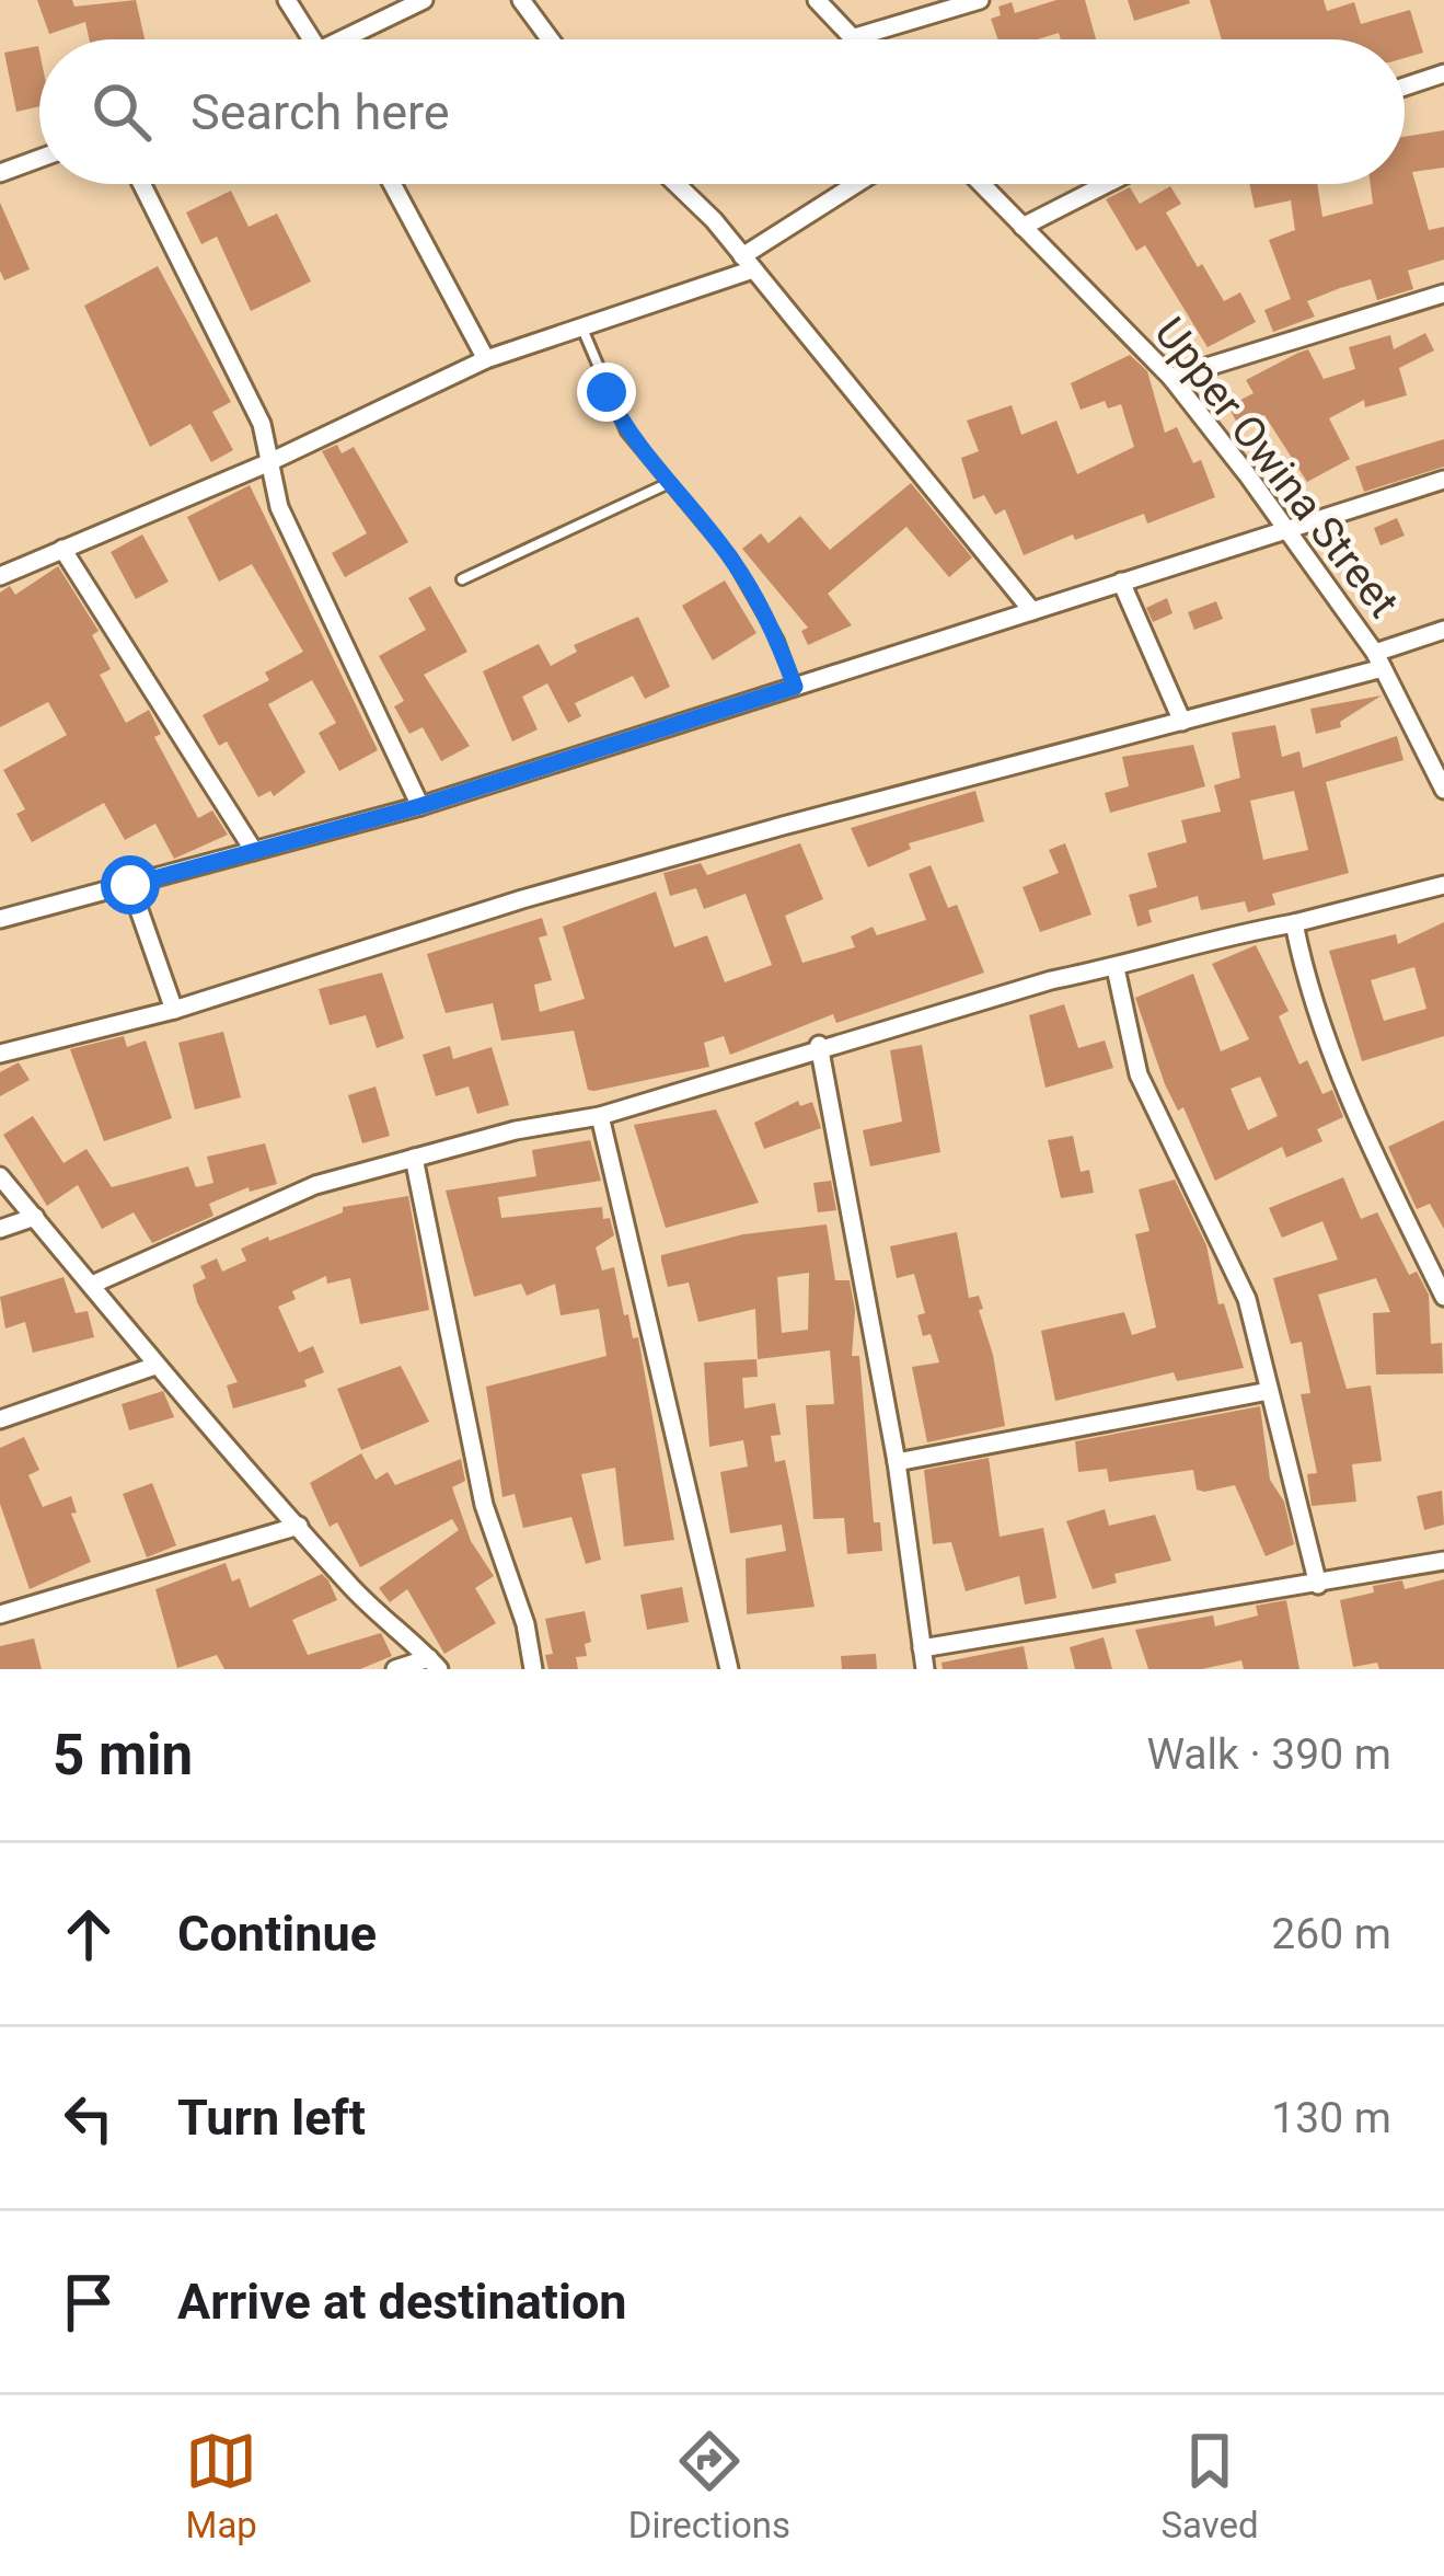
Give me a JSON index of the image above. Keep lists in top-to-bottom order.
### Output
{
  "streets": {
    "street": ["Upper Owina Street"]
  },
  "page": {
    "search": "Search here",
    "heading": ["5 min", "Walk · 390 m"],
    "list": [
      ["Continue", "260 m"],
      ["Turn left", "130 m"],
      "Arrive at destination"
    ],
    "nav": ["Map", "Directions", "Saved"]
  }
}
